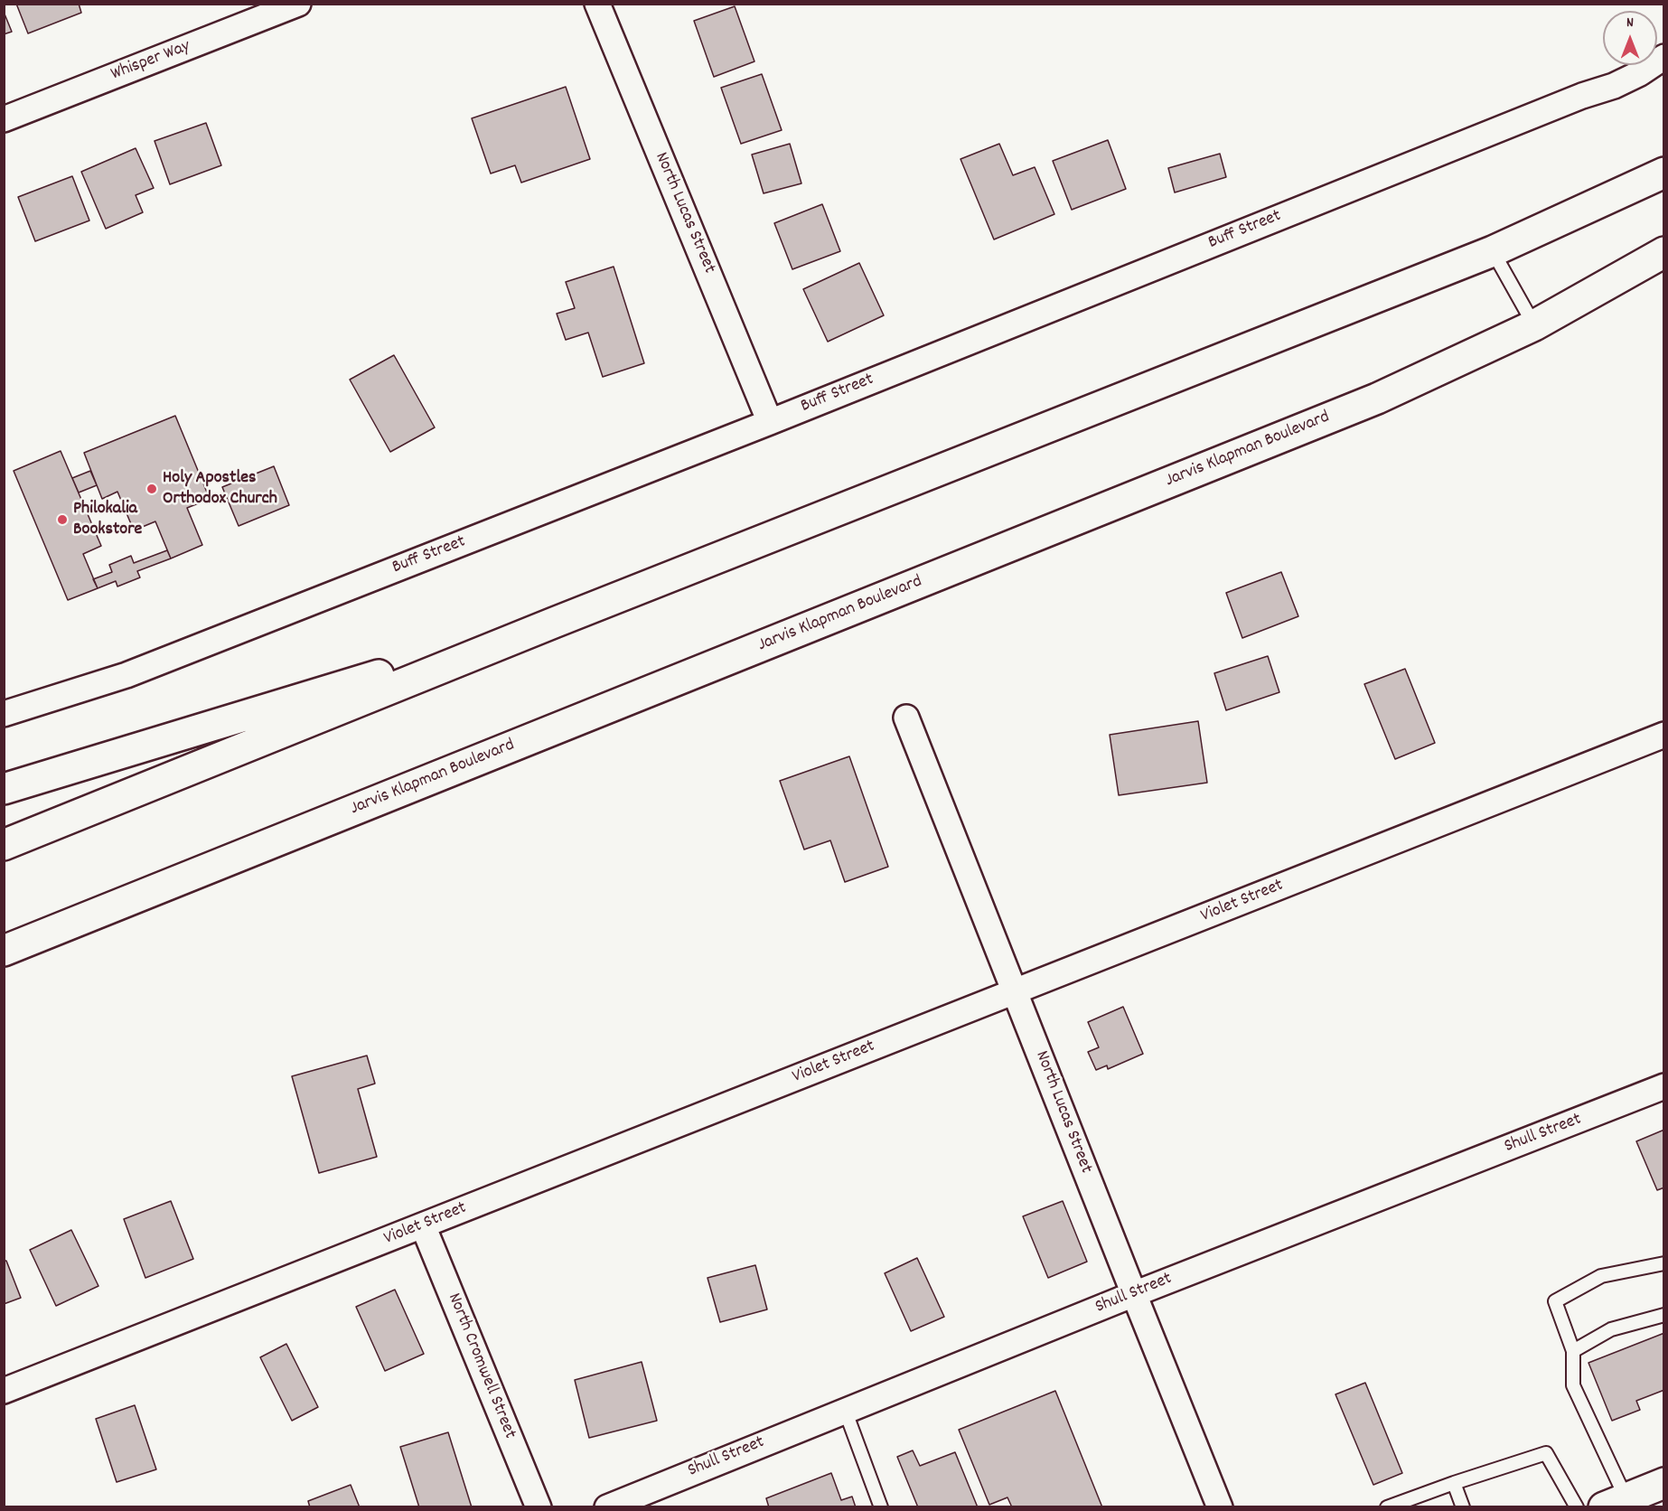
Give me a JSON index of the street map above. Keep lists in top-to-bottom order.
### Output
{
  "streets": {
    "main road": ["Jarvis Klapman Boulevard"],
    "street": [
      "Whisper Way",
      "North Lucas Street",
      "Buff Street",
      "Violet Street",
      "Shull Street",
      "North Cromwell Street"
    ]
  },
  "crossings": [
    ["North Lucas Street", "Buff Street"],
    ["North Lucas Street", "Violet Street"],
    ["North Lucas Street", "Shull Street"],
    ["Violet Street", "North Cromwell Street"]
  ],
  "places": ["Holy Apostles Orthodox Church", "Philokalia Bookstore"],
  "north": "top"
}
